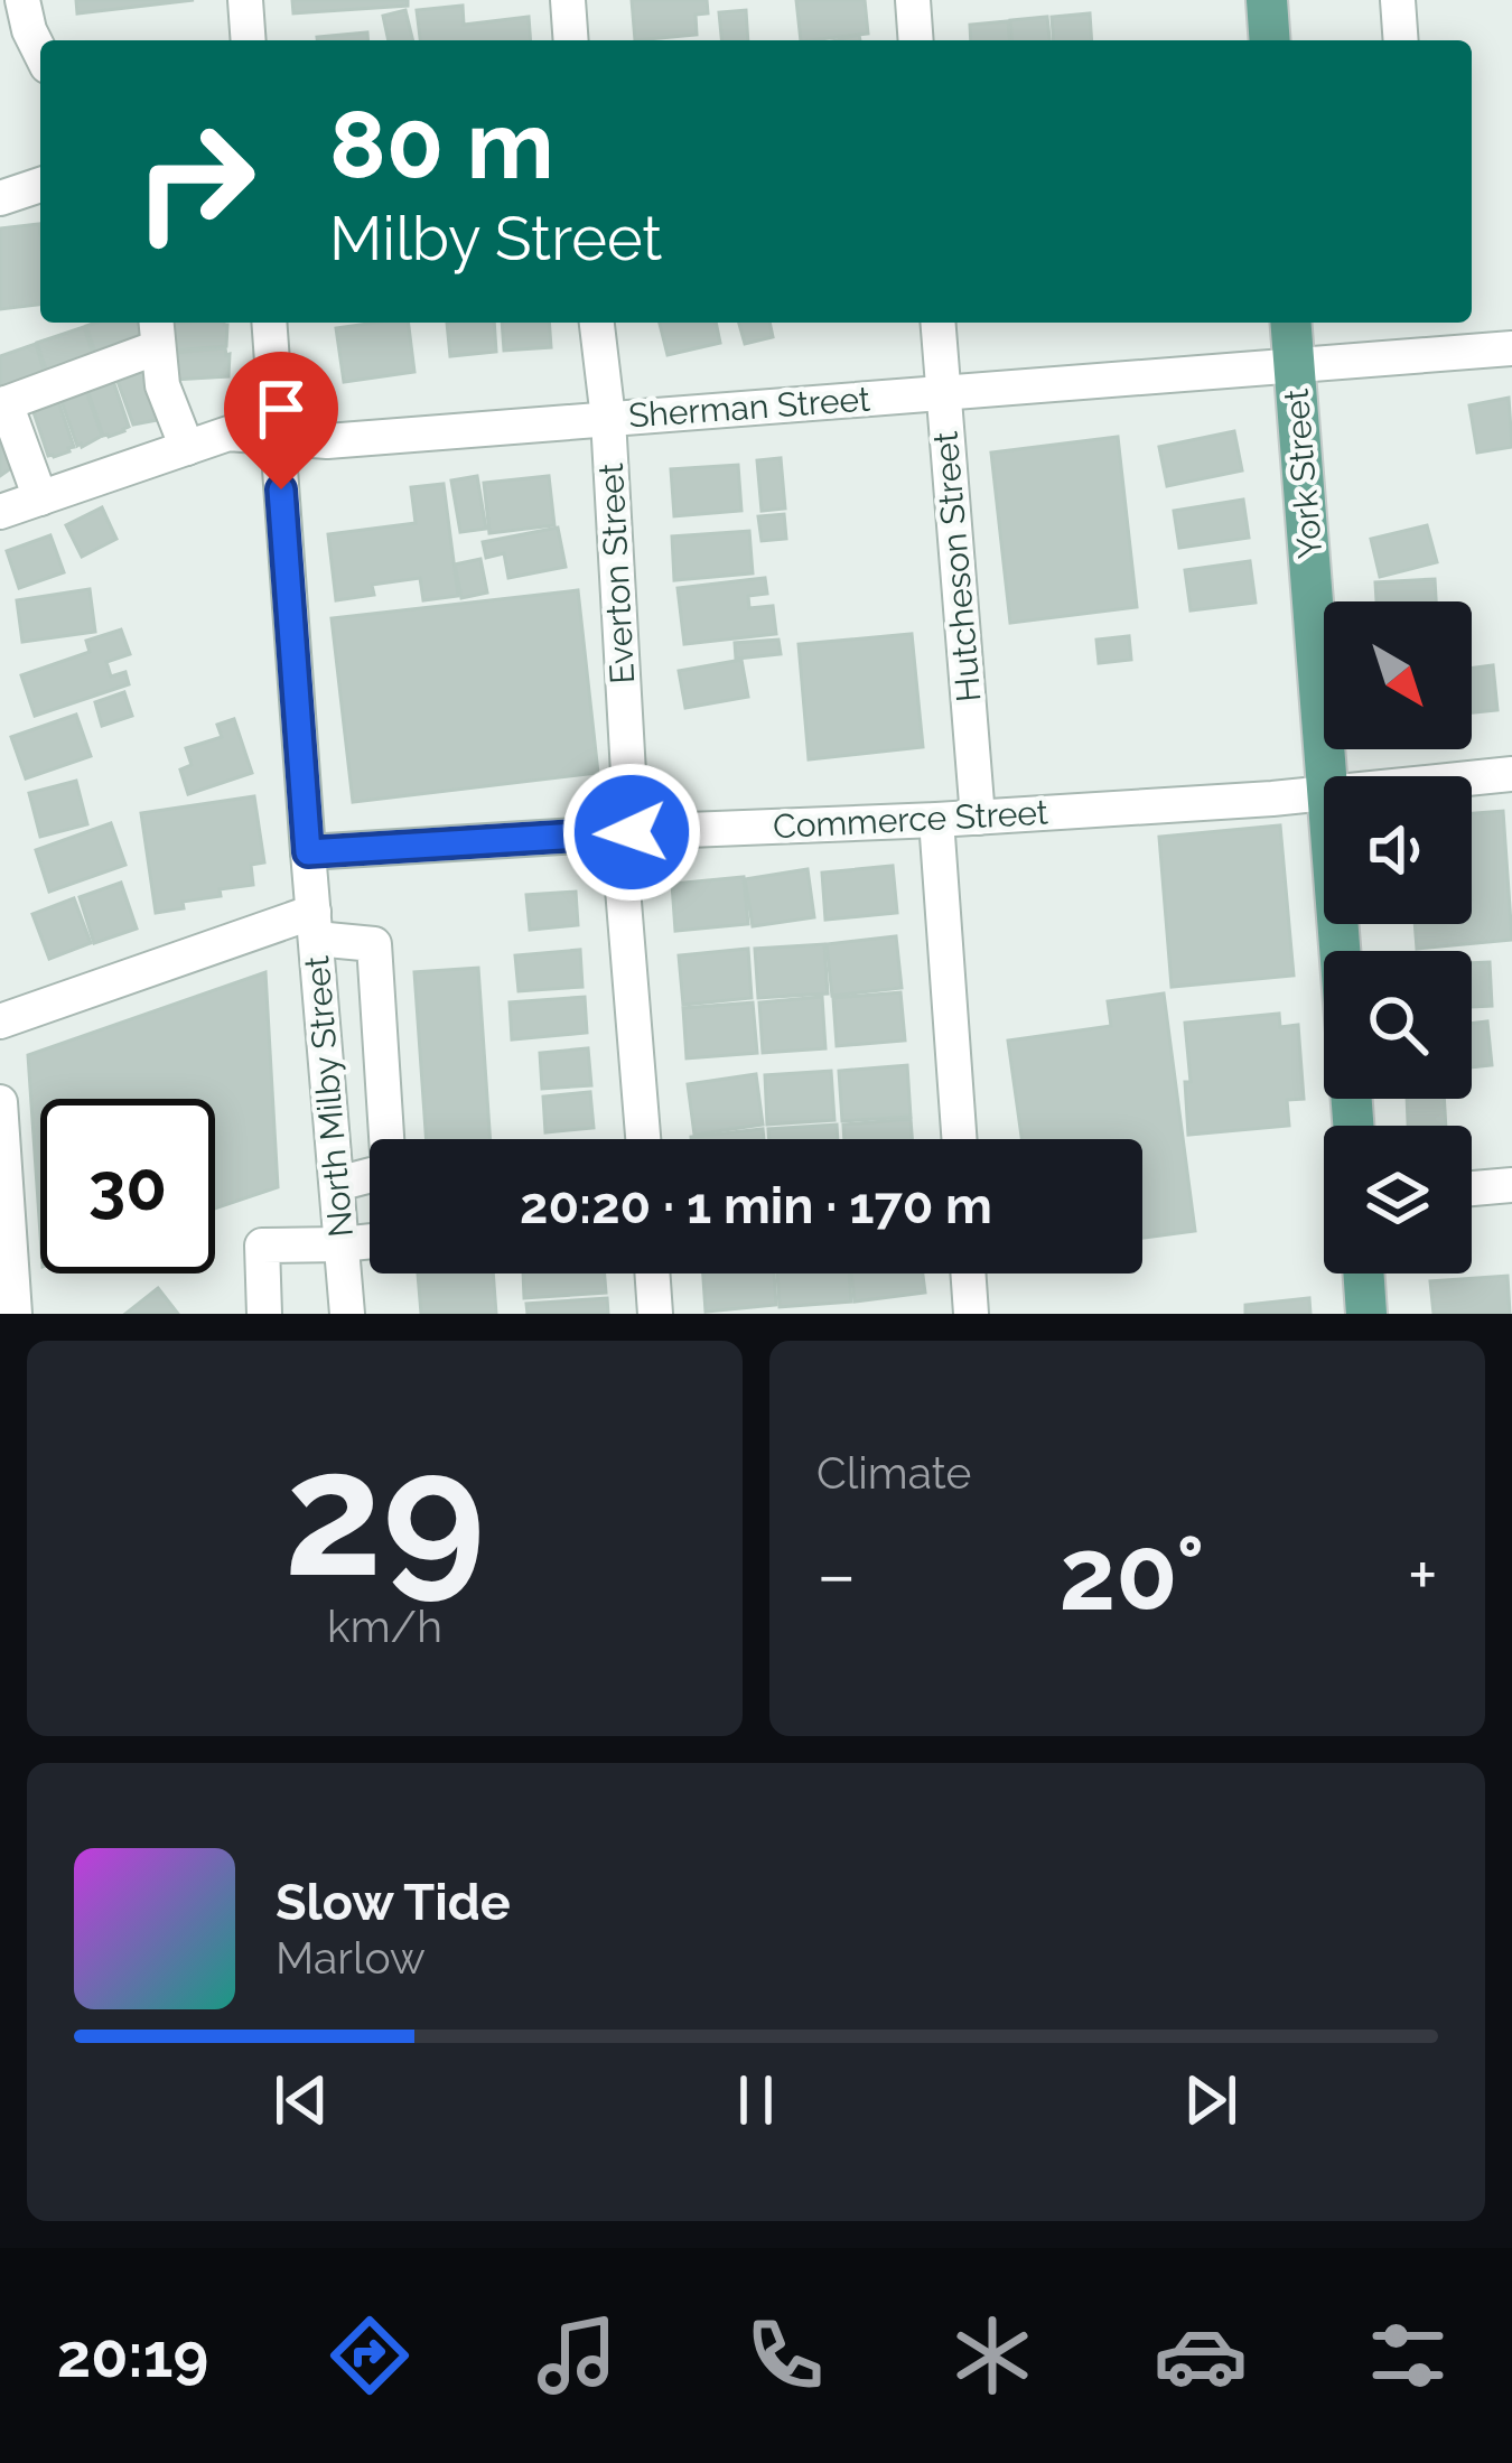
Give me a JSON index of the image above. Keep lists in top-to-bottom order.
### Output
{
  "streets": {
    "main road": ["York Street"],
    "street": [
      "Sherman Street",
      "Hutcheson Street",
      "Everton Street",
      "Commerce Street",
      "North Milby Street"
    ]
  },
  "crossings": [
    ["Sherman Street", "York Street"],
    ["Sherman Street", "Hutcheson Street"],
    ["Sherman Street", "Everton Street"],
    ["Sherman Street", "North Milby Street"],
    ["Hutcheson Street", "Commerce Street"],
    ["Everton Street", "Commerce Street"],
    ["Commerce Street", "North Milby Street"]
  ],
  "north": "bottom right",
  "page": {
    "turn": ["80 m", "Milby Street"],
    "limit": "30",
    "trip": "20:20 · 1 min · 170 m",
    "tile": [
      ["29", "km/h"],
      "Climate"
    ],
    "heat": ["−", "20°", "+"],
    "song": ["Slow Tide", "Marlow"],
    "tabs": "20:19"
  }
}
